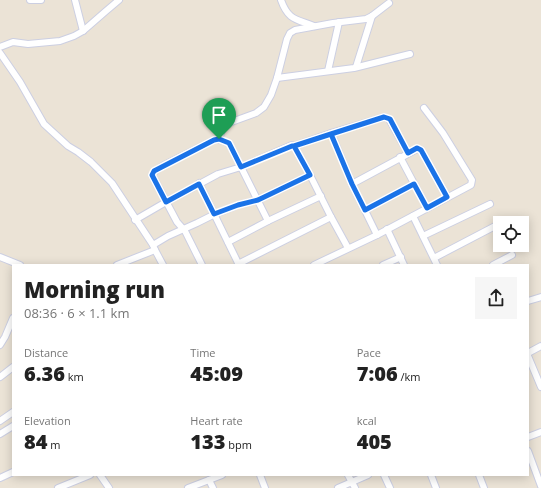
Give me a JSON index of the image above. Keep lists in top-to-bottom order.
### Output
{
  "page": {
    "heading": ["Morning run", "08:36 · 6 × 1.1 km"],
    "stats": [
      ["Distance", "6.36 km"],
      ["Time", "45:09"],
      ["Pace", "7:06 /km"],
      ["Elevation", "84 m"],
      ["Heart rate", "133 bpm"],
      ["kcal", "405"]
    ]
  }
}
